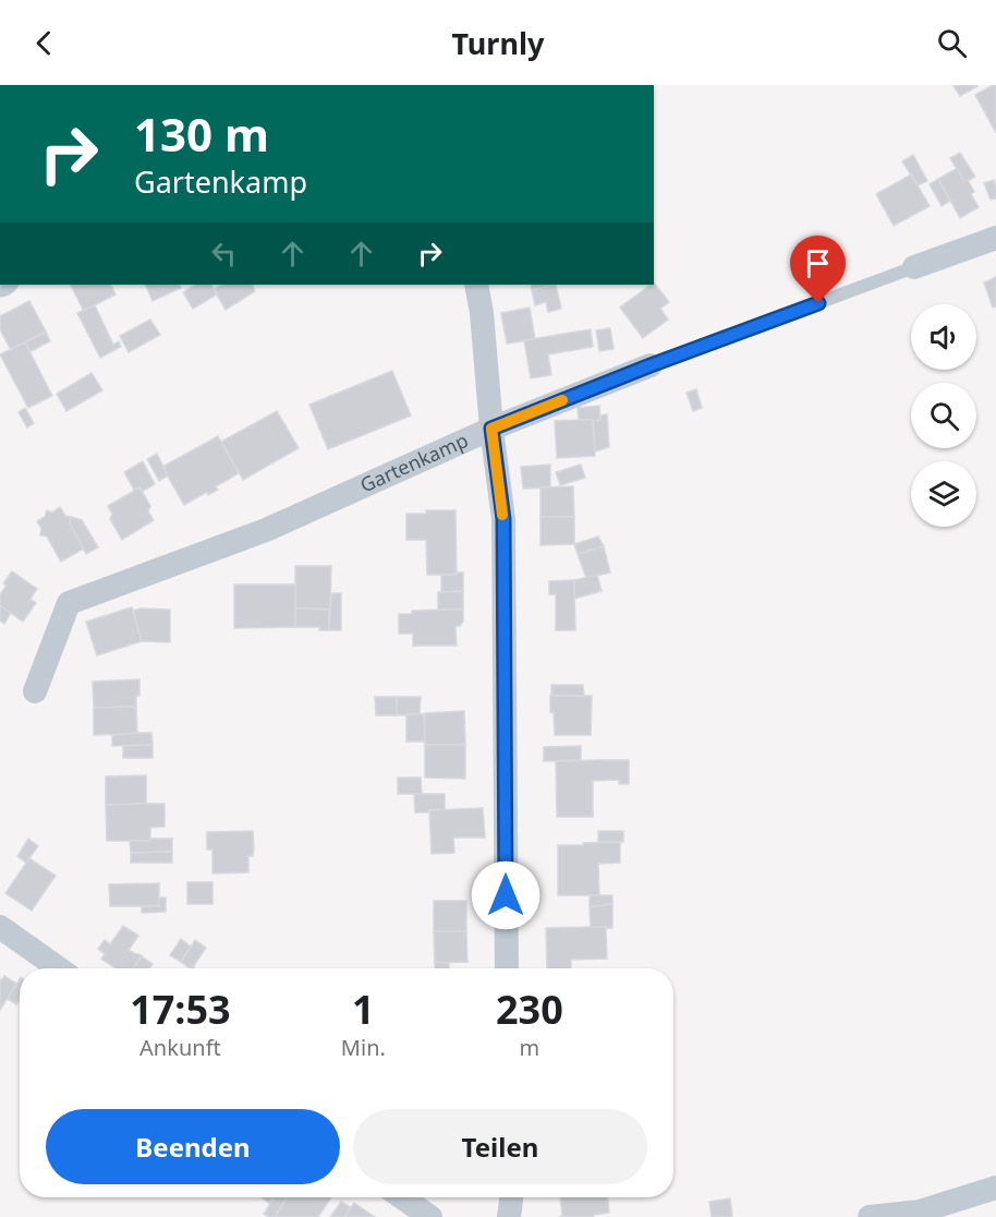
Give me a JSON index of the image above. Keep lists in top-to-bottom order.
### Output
{
  "streets": {
    "street": ["Gartenkamp"]
  },
  "page": {
    "header": "Turnly",
    "turn": ["130 m", "Gartenkamp"],
    "eta": [
      "17:53",
      "Ankunft",
      "1",
      "Min.",
      "230",
      "m"
    ],
    "buttons": ["Beenden", "Teilen"]
  }
}
